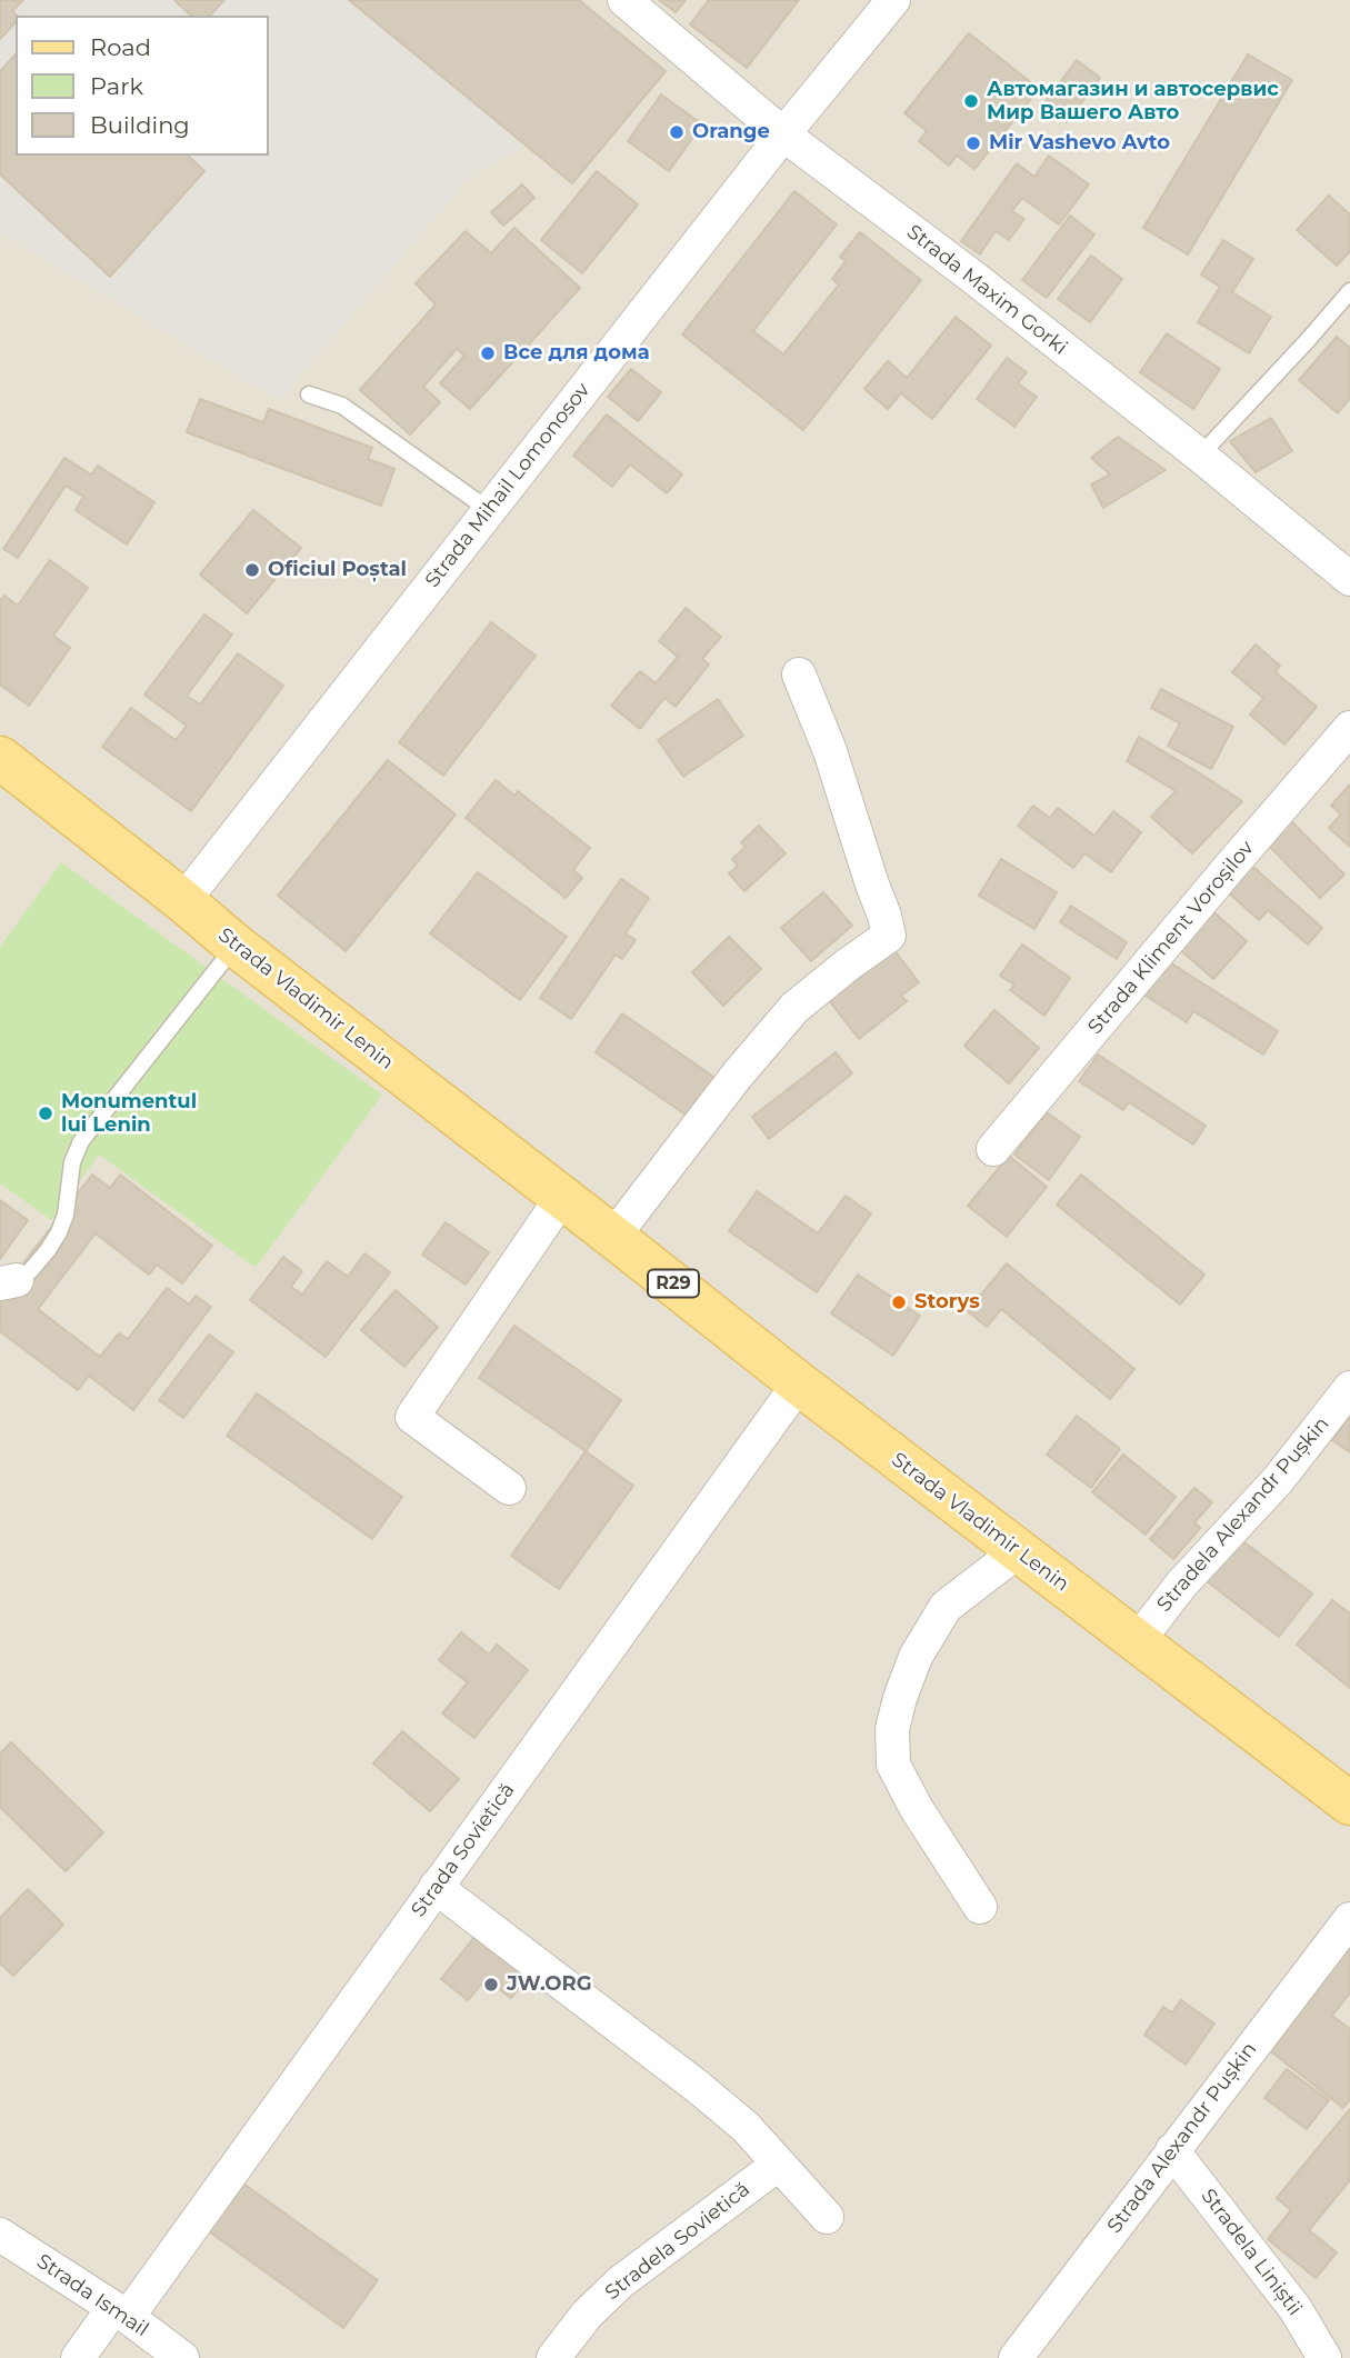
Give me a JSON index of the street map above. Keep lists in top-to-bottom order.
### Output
{
  "streets": {
    "main road": ["Strada Vladimir Lenin", "R29"],
    "street": [
      "Strada Maxim Gorki",
      "Strada Mihail Lomonosov",
      "Strada Kliment Voroșilov",
      "Stradela Alexandr Pușkin",
      "Strada Sovietică",
      "Strada Alexandr Pușkin",
      "Stradela Sovietică",
      "Stradela Liniștii",
      "Strada Ismail"
    ]
  },
  "crossings": [
    ["Strada Maxim Gorki", "Strada Mihail Lomonosov"],
    ["Strada Mihail Lomonosov", "Strada Vladimir Lenin"],
    ["Strada Vladimir Lenin", "Stradela Alexandr Pușkin"],
    ["Strada Vladimir Lenin", "Strada Sovietică"],
    ["Strada Sovietică", "Strada Ismail"],
    ["Strada Alexandr Pușkin", "Stradela Liniștii"]
  ],
  "places": [
    "Автомагазин и автосервис Мир Вашего Авто",
    "Orange",
    "Mir Vashevo Avto",
    "Все для дома",
    "Oficiul Poștal",
    "Monumentul lui Lenin",
    "Storys",
    "JW.ORG"
  ],
  "legend": ["Road", "Park", "Building"]
}
